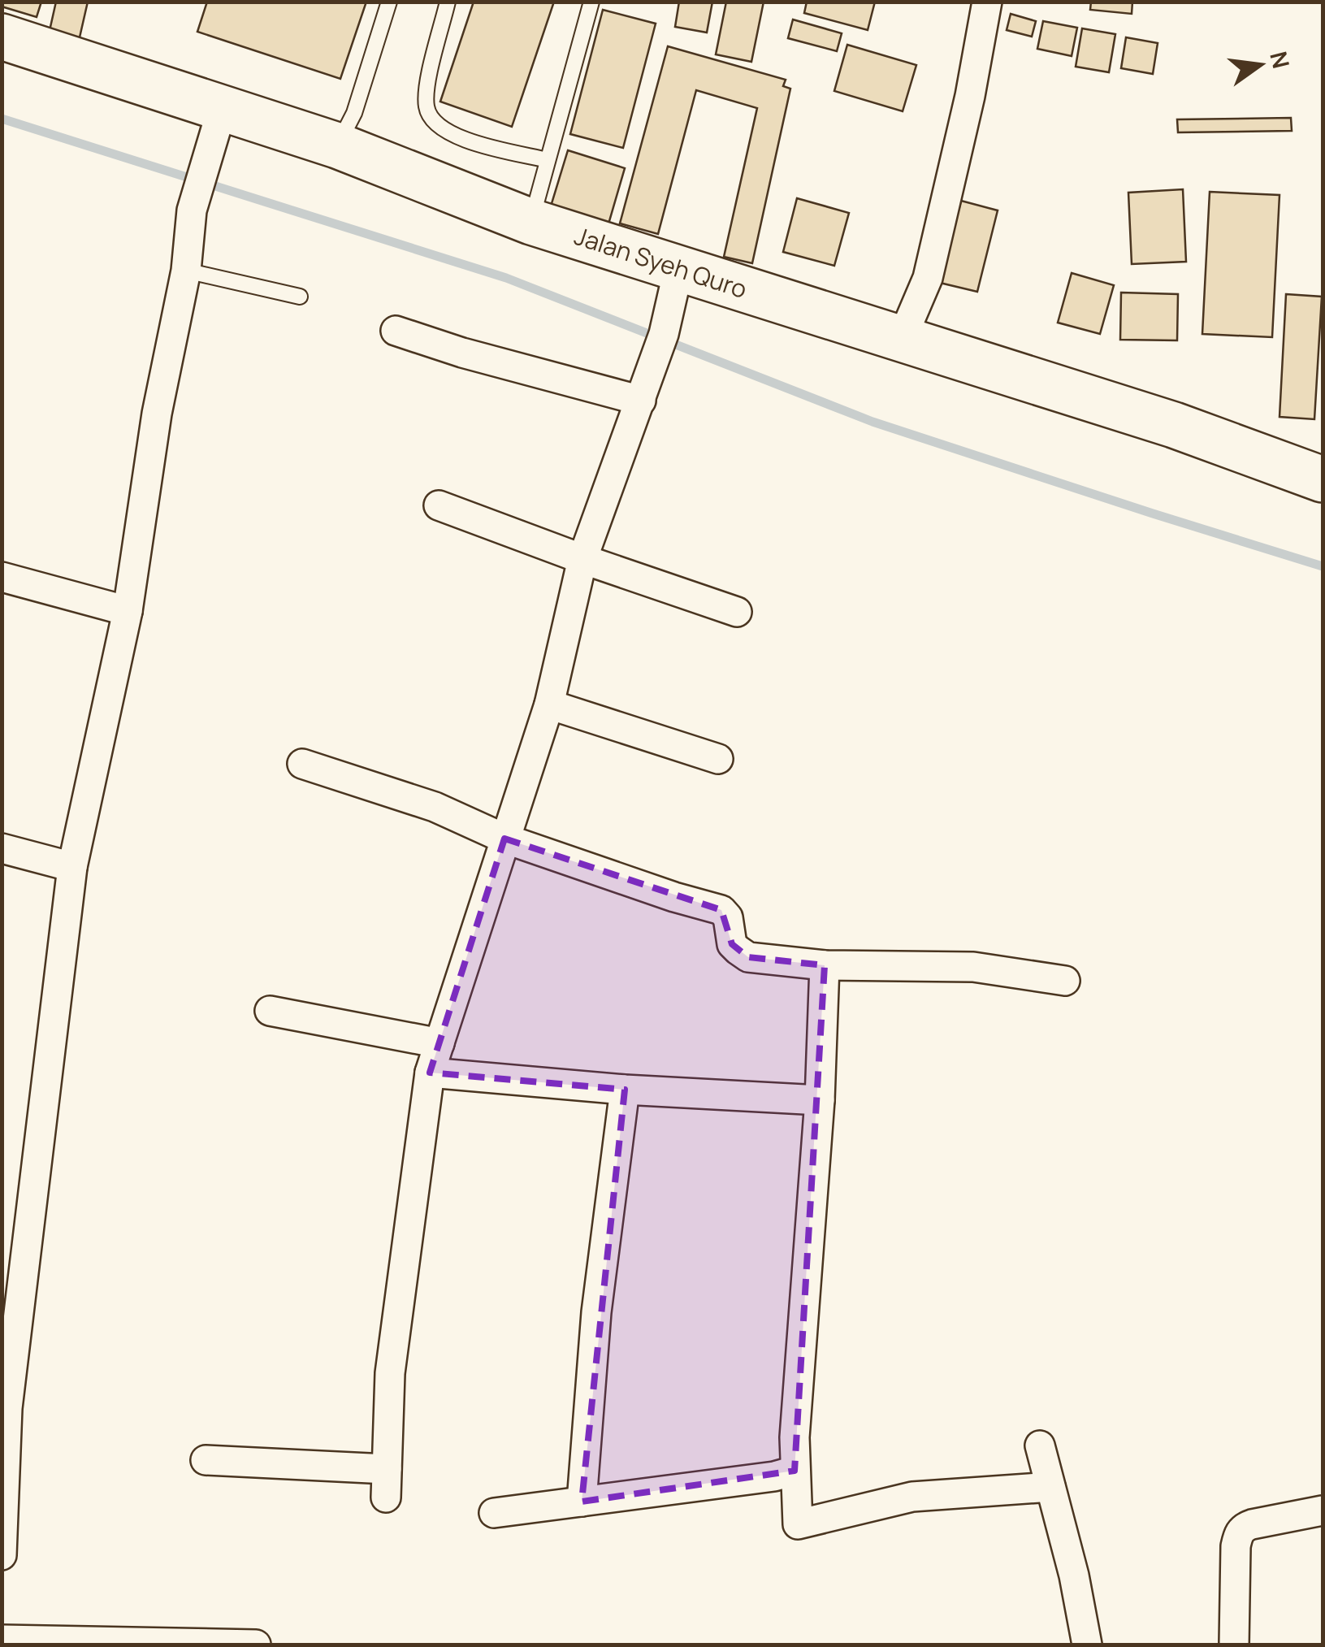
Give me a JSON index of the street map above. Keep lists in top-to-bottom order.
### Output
{
  "streets": {
    "main road": ["Jalan Syeh Quro"]
  },
  "north": "right"
}
